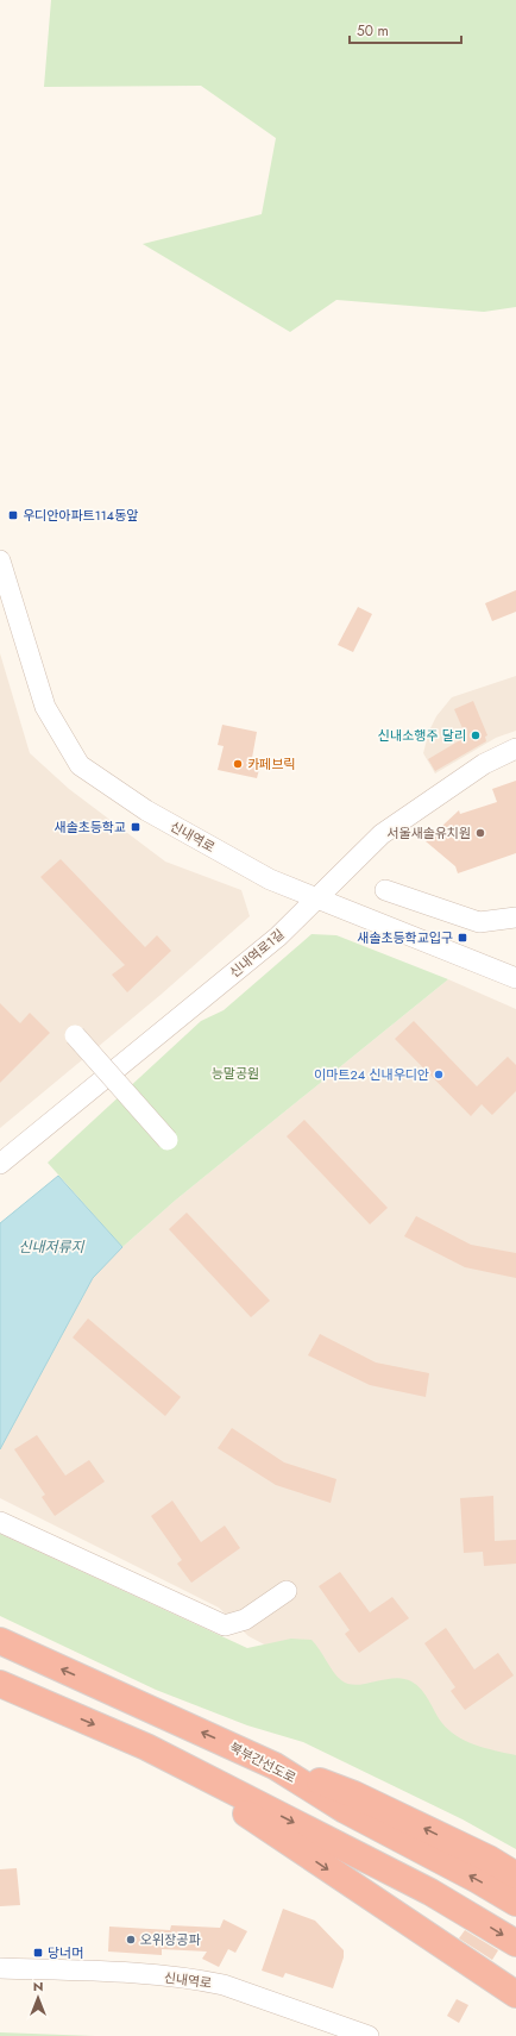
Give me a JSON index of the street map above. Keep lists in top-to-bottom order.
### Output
{
  "streets": {
    "highway": ["북부간선도로"],
    "street": ["신내역로", "신내역로1길"]
  },
  "crossings": [
    ["신내역로", "신내역로1길"]
  ],
  "water": ["신내저류지"],
  "parks": ["능말공원"],
  "places": {
    "transit": [
      "우디안아파트114동앞",
      "새솔초등학교",
      "새솔초등학교입구",
      "당너머"
    ],
    "other": [
      "신내소행주 달리",
      "카페브릭",
      "서울새솔유치원",
      "이마트24 신내우디안",
      "오위장공파"
    ]
  },
  "scale_bar": "50 m",
  "north": "top"
}
